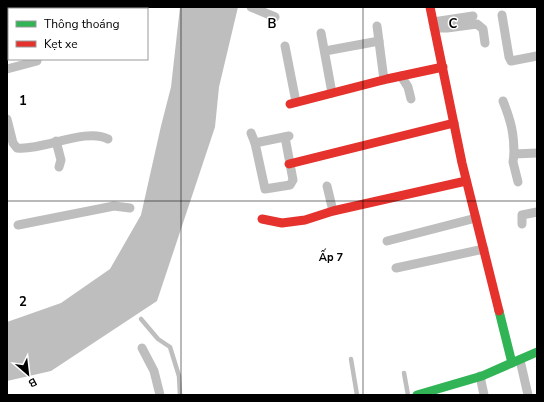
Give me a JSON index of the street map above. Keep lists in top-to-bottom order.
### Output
{
  "districts": ["Ấp 7"],
  "legend": ["Thông thoáng", "Kẹt xe"],
  "north": "bottom right",
  "grid": {
    "columns": ["B", "C"],
    "rows": ["1", "2"]
  }
}
